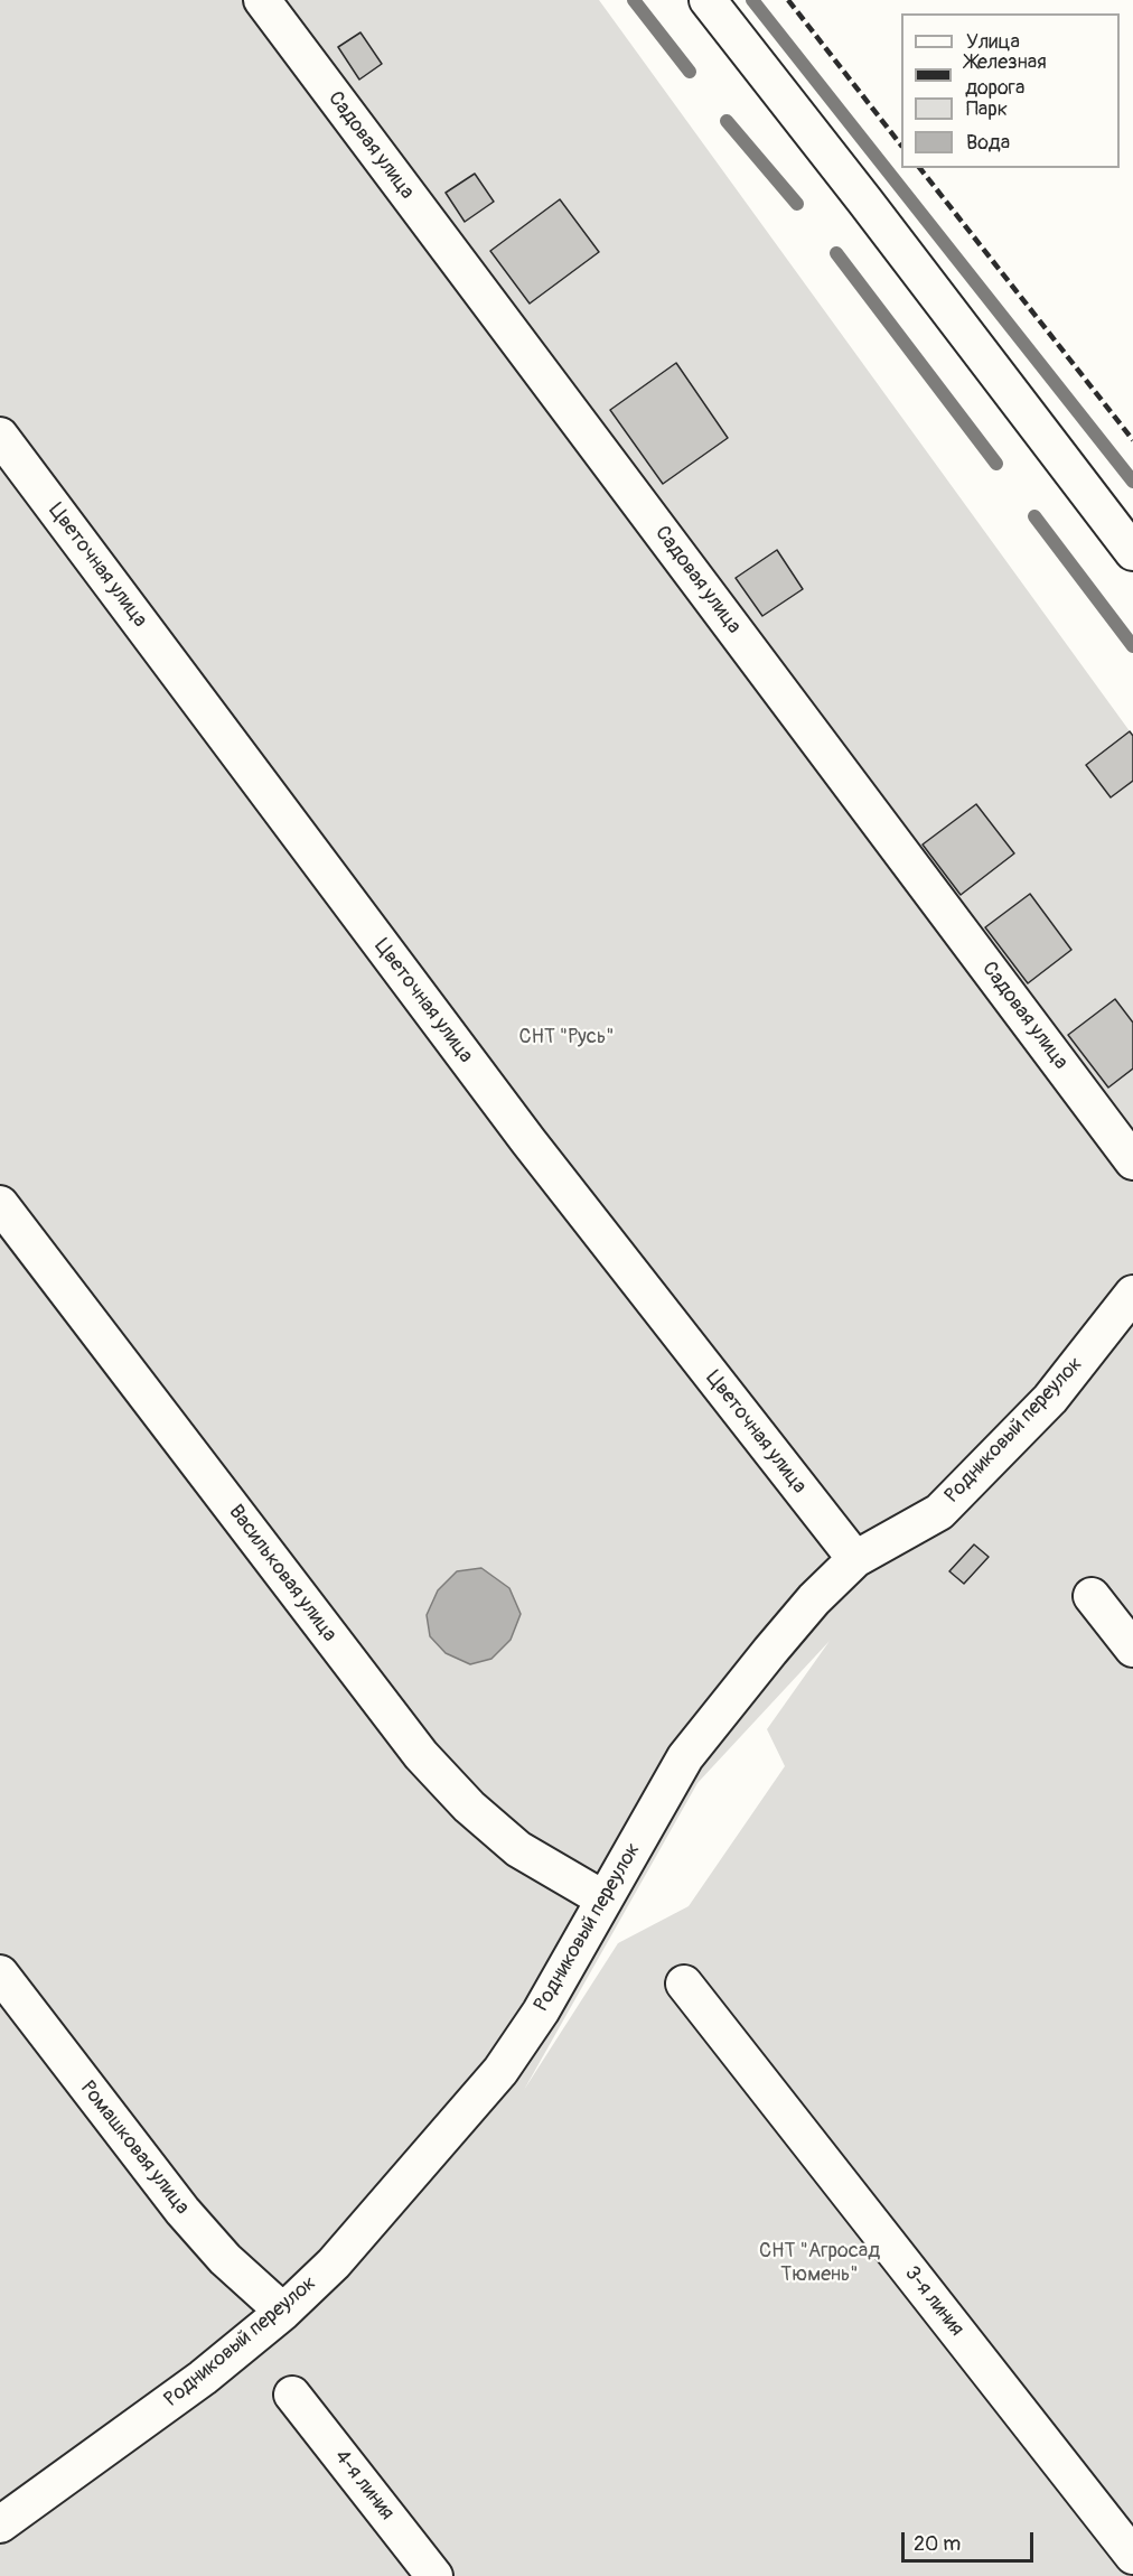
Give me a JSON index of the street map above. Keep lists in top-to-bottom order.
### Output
{
  "streets": {
    "street": [
      "Садовая улица",
      "Цветочная улица",
      "Родниковый переулок",
      "Васильковая улица",
      "Ромашковая улица",
      "3-я линия",
      "4-я линия"
    ]
  },
  "crossings": [
    ["Цветочная улица", "Родниковый переулок"],
    ["Родниковый переулок", "Васильковая улица"],
    ["Родниковый переулок", "Ромашковая улица"]
  ],
  "parks": ["СНТ \"Русь\"", "СНТ \"Агросад Тюмень\""],
  "legend": [
    "Улица",
    "Железная дорога",
    "Парк",
    "Вода"
  ],
  "scale_bar": "20 m"
}
